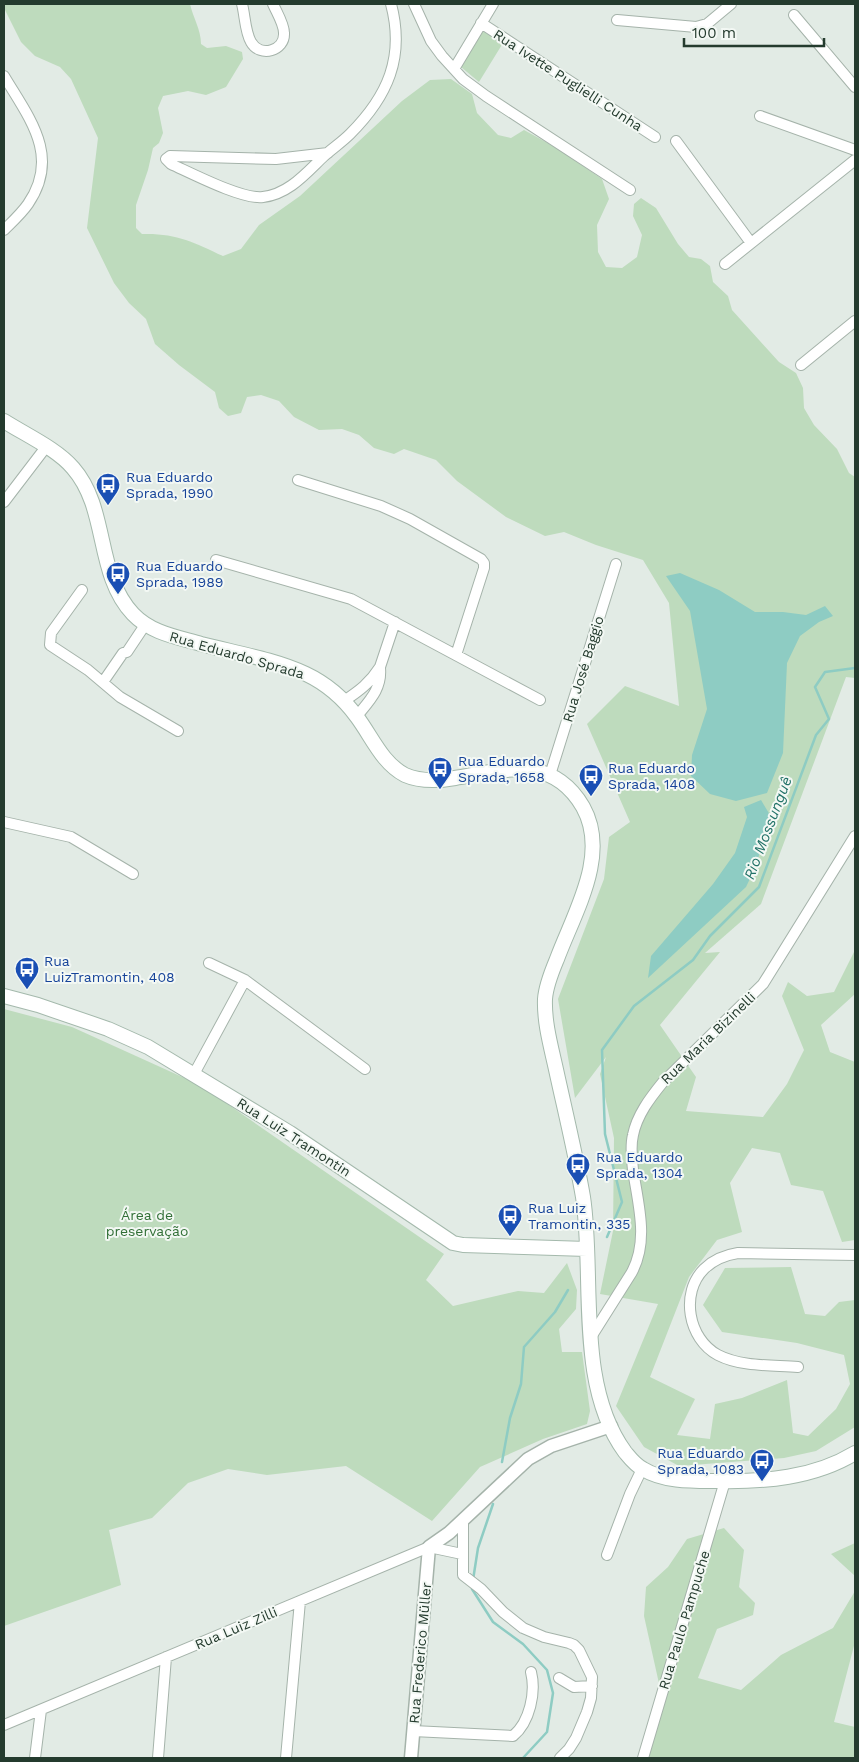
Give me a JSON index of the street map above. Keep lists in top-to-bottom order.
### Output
{
  "streets": {
    "main road": ["Rua Eduardo Sprada", "Rua Luiz Tramontin"],
    "street": [
      "Rua Ivette Puglielli Cunha",
      "Rua José Baggio",
      "Rua Maria Bizinelli",
      "Rua Paulo Pampuche",
      "Rua Luiz Zilli",
      "Rua Frederico Müller"
    ]
  },
  "crossings": [
    ["Rua Eduardo Sprada", "Rua José Baggio"],
    ["Rua Eduardo Sprada", "Rua Maria Bizinelli"],
    ["Rua Eduardo Sprada", "Rua Luiz Tramontin"],
    ["Rua Eduardo Sprada", "Rua Paulo Pampuche"],
    ["Rua Eduardo Sprada", "Rua Luiz Zilli"],
    ["Rua Luiz Zilli", "Rua Frederico Müller"]
  ],
  "water": ["Rio Mossunguê"],
  "parks": ["Área de preservação"],
  "places": {
    "bus stop": [
      "Rua Eduardo Sprada, 1990",
      "Rua Eduardo Sprada, 1989",
      "Rua Eduardo Sprada, 1658",
      "Rua Eduardo Sprada, 1408",
      "Rua LuizTramontin, 408",
      "Rua Eduardo Sprada, 1304",
      "Rua Luiz Tramontin, 335",
      "Rua Eduardo Sprada, 1083"
    ]
  },
  "scale_bar": "100 m"
}
